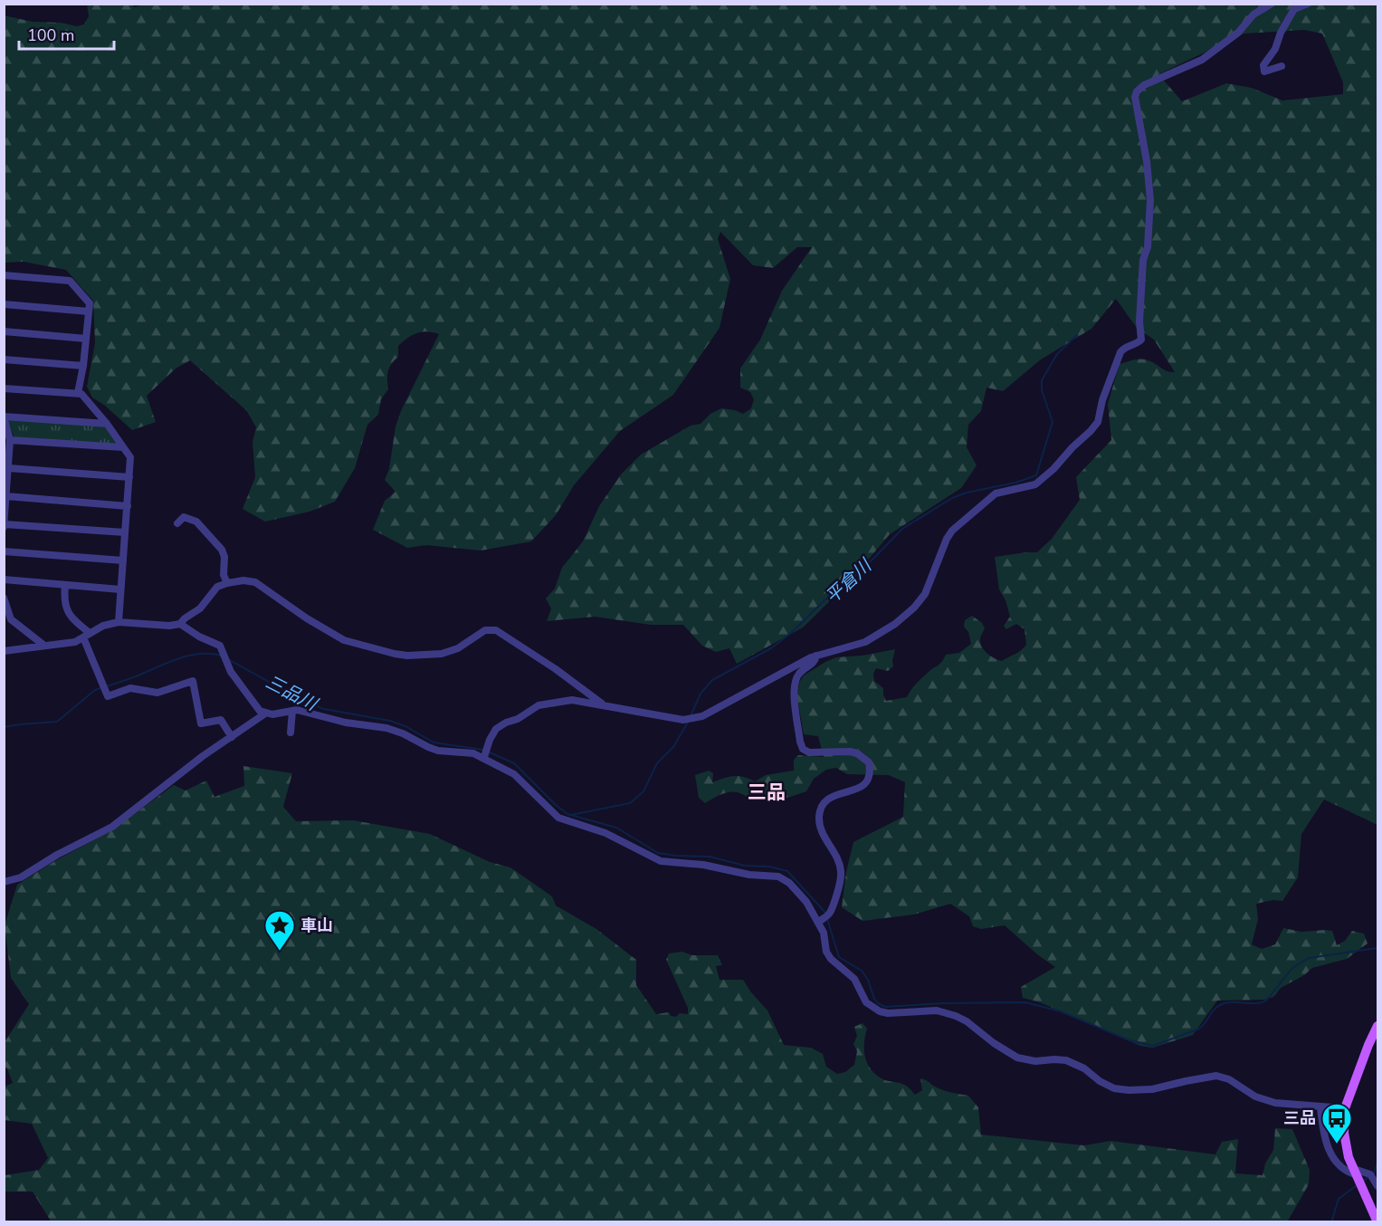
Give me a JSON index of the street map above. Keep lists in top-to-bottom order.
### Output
{
  "districts": ["三品"],
  "water": ["平倉川", "三品川"],
  "places": {
    "place": ["車山"],
    "bus stop": ["三品"]
  },
  "scale_bar": "100 m"
}
